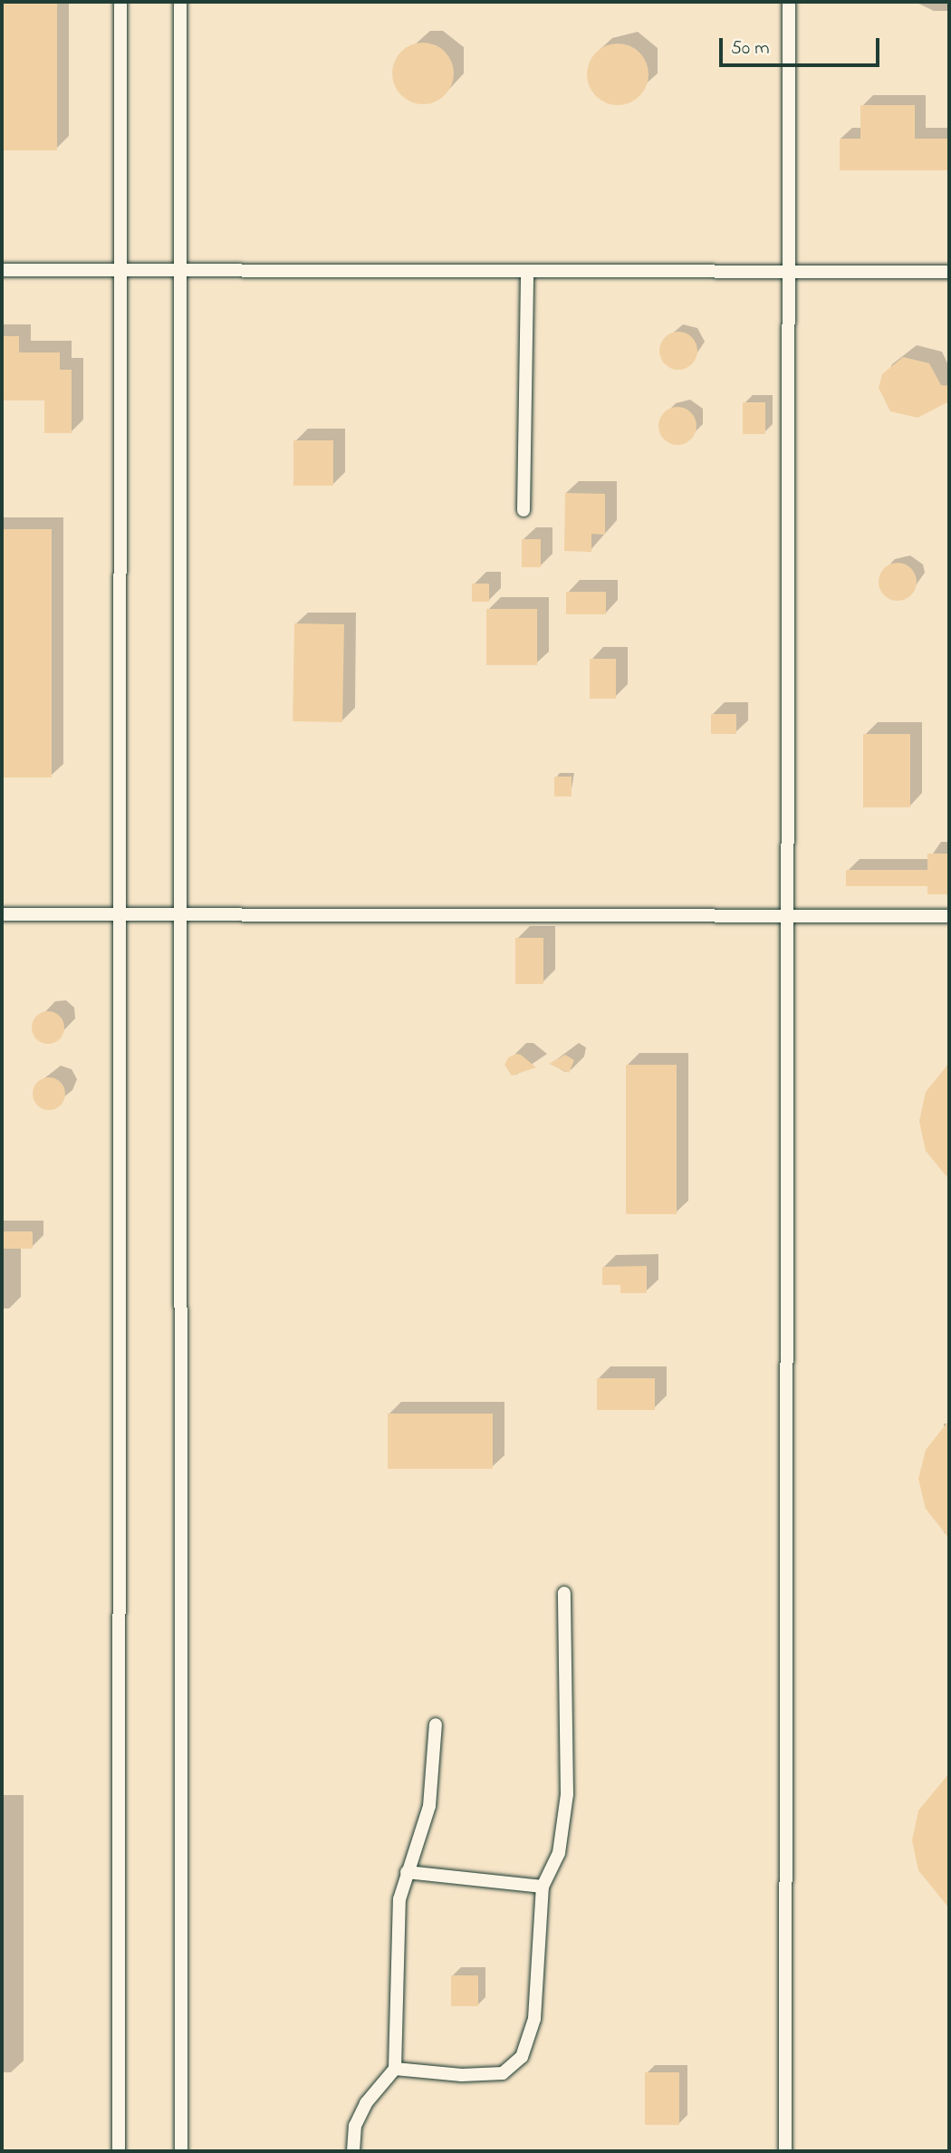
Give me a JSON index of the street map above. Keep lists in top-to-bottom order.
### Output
{
  "scale_bar": "50 m"
}
